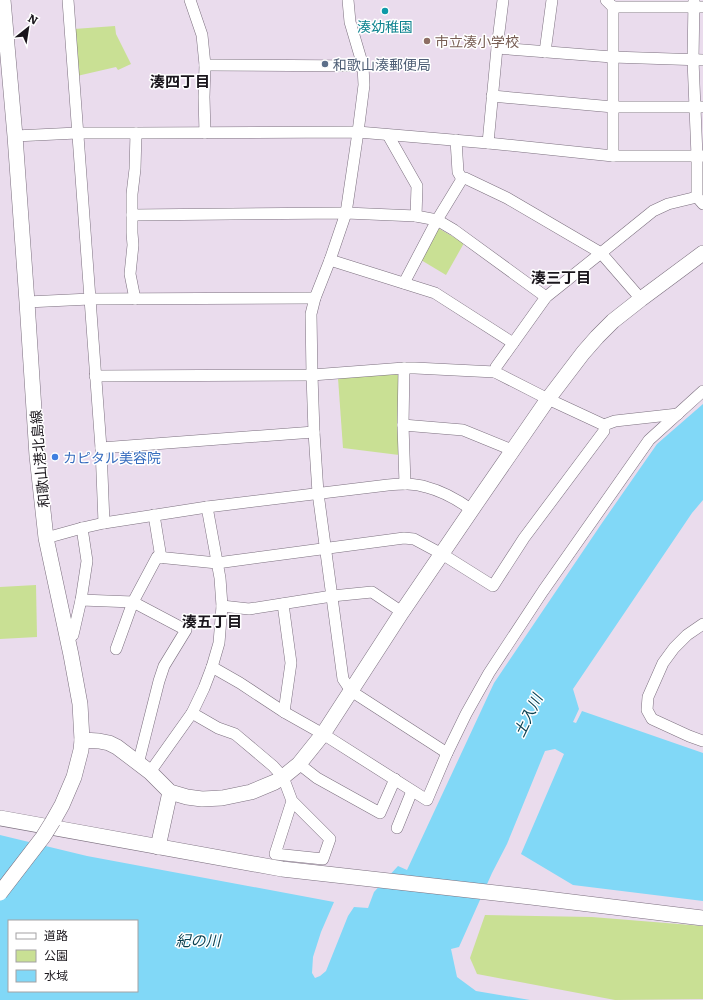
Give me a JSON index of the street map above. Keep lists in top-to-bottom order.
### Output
{
  "streets": {
    "street": ["和歌山港北島線"]
  },
  "districts": ["湊四丁目", "湊三丁目", "湊五丁目"],
  "water": ["土入川", "紀の川"],
  "places": [
    "湊幼稚園",
    "市立湊小学校",
    "和歌山湊郵便局",
    "カピタル美容院"
  ],
  "legend": ["道路", "公園", "水域"],
  "north": "top right"
}
